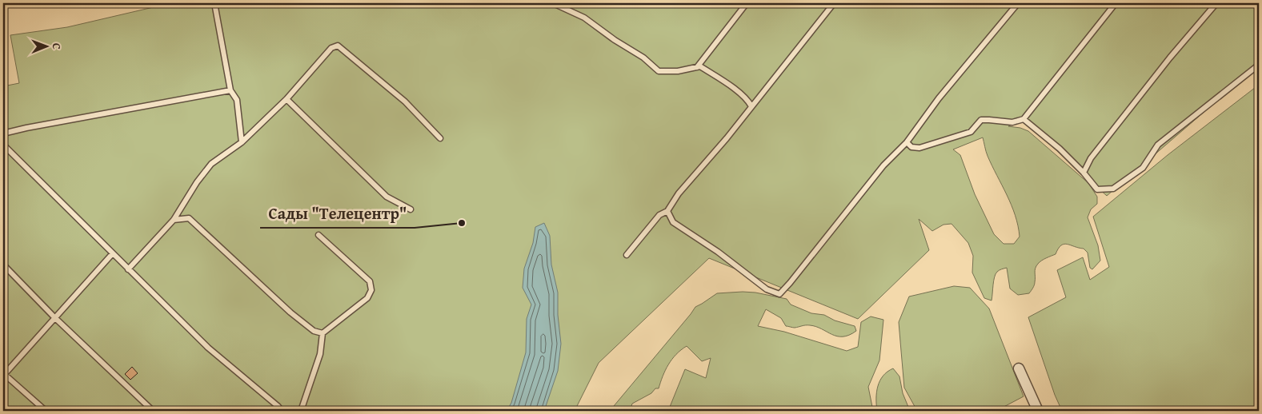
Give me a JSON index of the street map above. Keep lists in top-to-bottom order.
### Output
{
  "places": ["Сады \"Телецентр\""],
  "north": "right"
}
